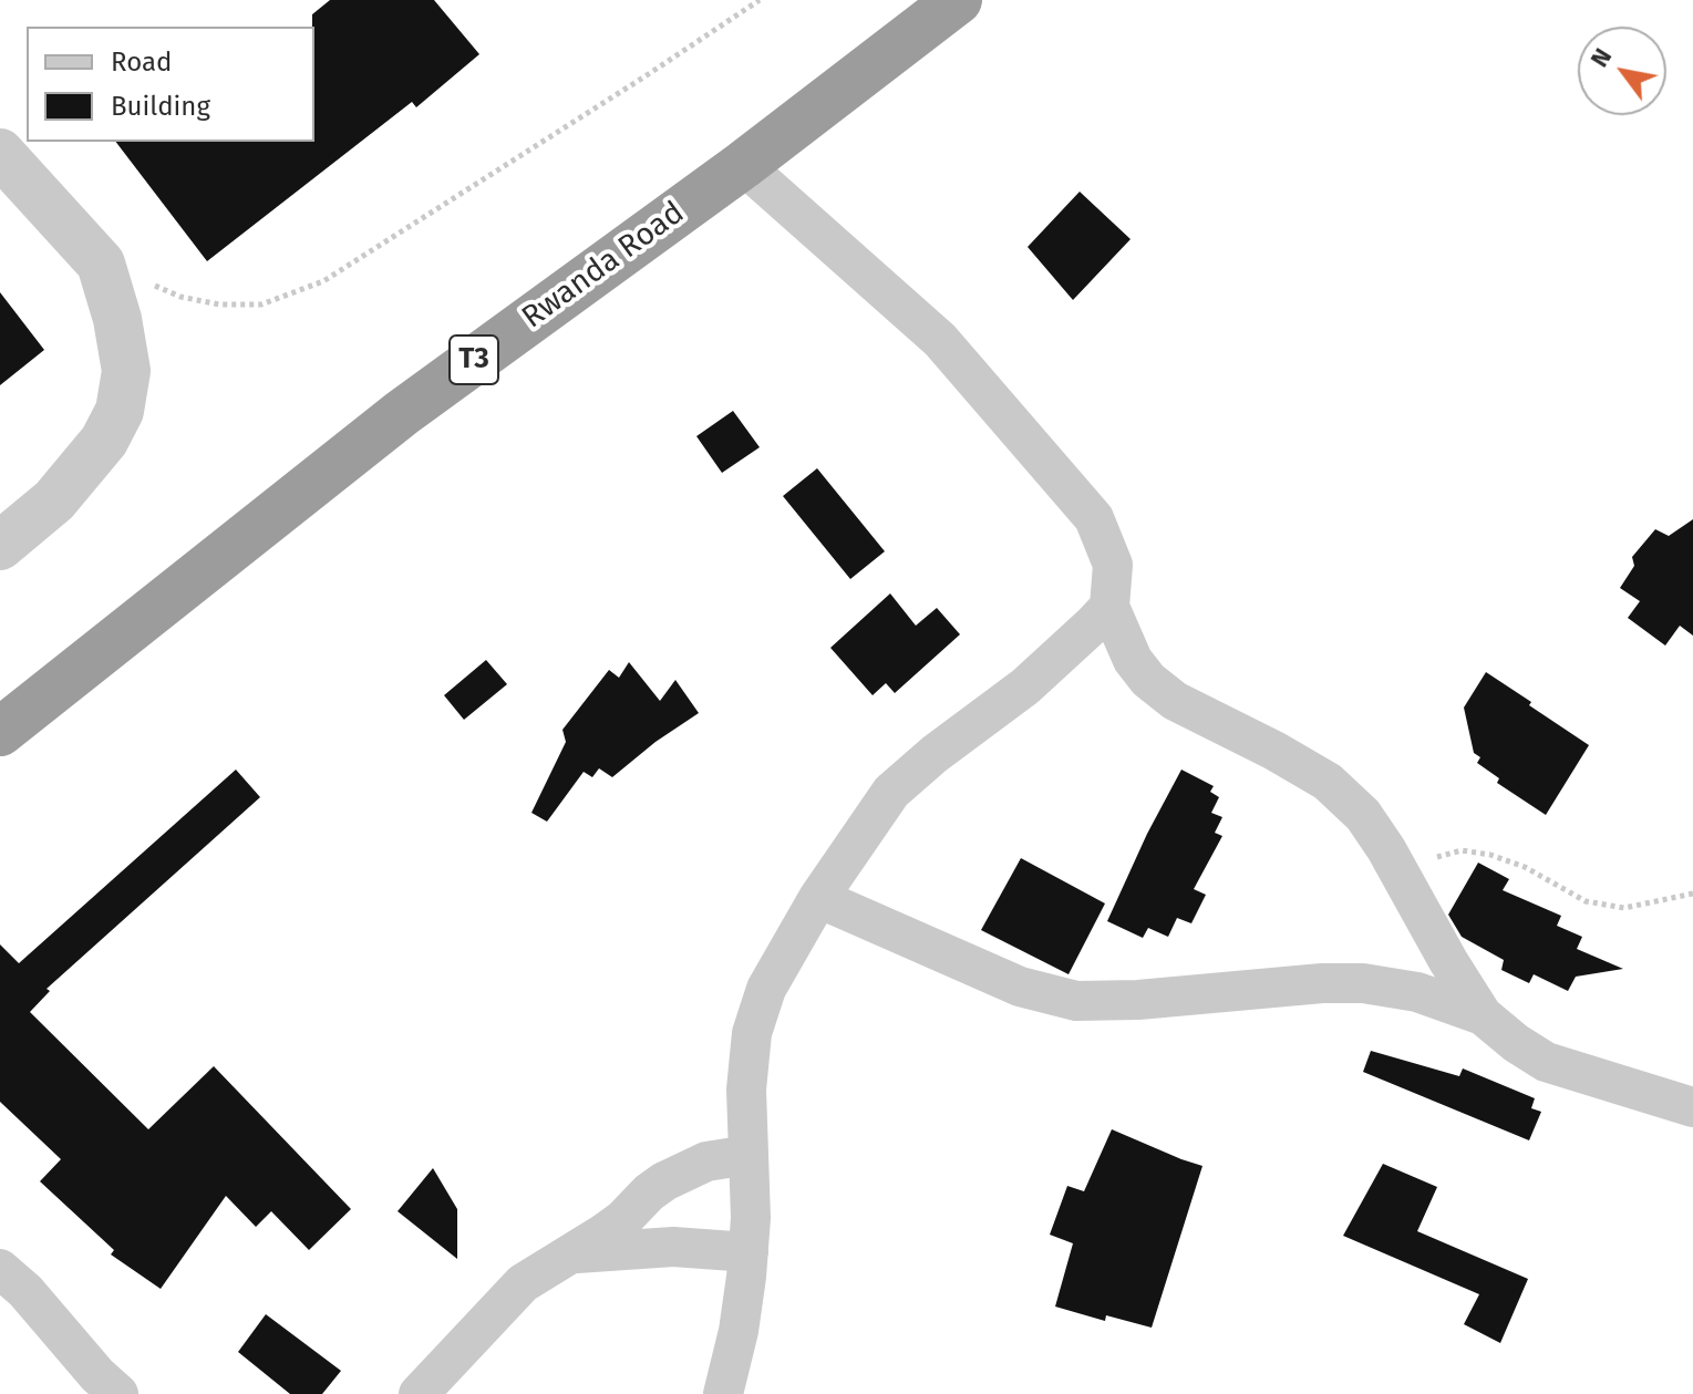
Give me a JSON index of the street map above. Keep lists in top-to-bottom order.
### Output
{
  "streets": {
    "highway": ["Rwanda Road", "T3"]
  },
  "legend": ["Road", "Building"],
  "north": "top left"
}
